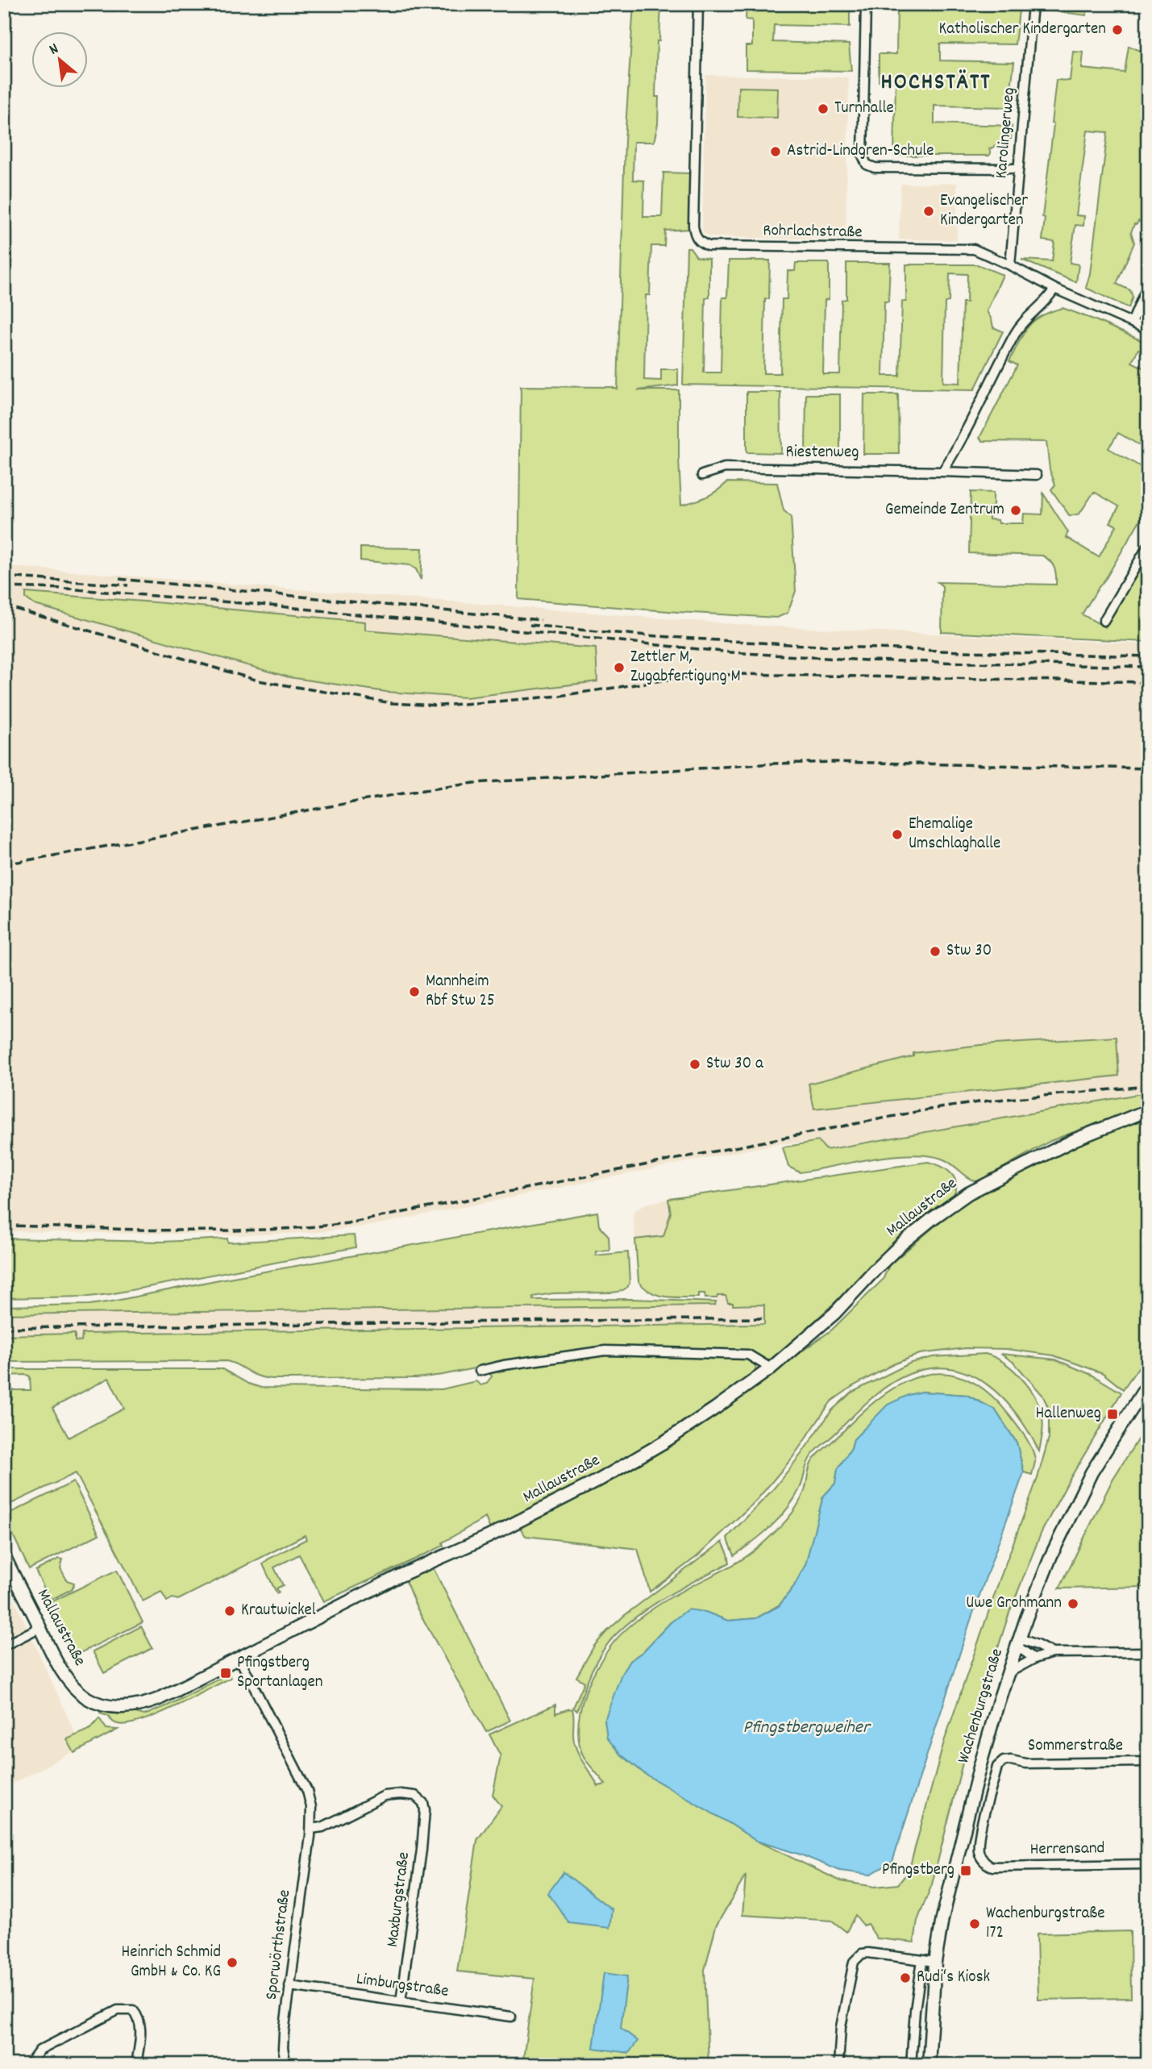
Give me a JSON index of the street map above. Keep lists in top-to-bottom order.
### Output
{
  "streets": {
    "street": [
      "Karolingerweg",
      "Rohrlachstraße",
      "Riestenweg",
      "Mallaustraße",
      "Wachenburgstraße",
      "Sommerstraße",
      "Herrensand",
      "Maxburgstraße",
      "Sporwörthstraße",
      "Limburgstraße"
    ]
  },
  "crossings": [
    ["Karolingerweg", "Rohrlachstraße"],
    ["Mallaustraße", "Sporwörthstraße"],
    ["Wachenburgstraße", "Sommerstraße"],
    ["Wachenburgstraße", "Herrensand"],
    ["Maxburgstraße", "Sporwörthstraße"],
    ["Maxburgstraße", "Limburgstraße"],
    ["Sporwörthstraße", "Limburgstraße"]
  ],
  "districts": ["HOCHSTÄTT"],
  "water": ["Pfingstbergweiher"],
  "places": {
    "other": [
      "Katholischer Kindergarten",
      "Turnhalle",
      "Astrid-Lindgren-Schule",
      "Evangelischer Kindergarten",
      "Gemeinde Zentrum",
      "Zettler M, Zugabfertigung M",
      "Ehemalige Umschlaghalle",
      "Stw 30",
      "Mannheim Rbf Stw 25",
      "Stw 30 a",
      "Uwe Grohmann",
      "Krautwickel",
      "Wachenburgstraße 172",
      "Heinrich Schmid GmbH & Co. KG",
      "Rudi‘s Kiosk"
    ],
    "transit": ["Hallenweg", "Pfingstberg Sportanlagen", "Pfingstberg"]
  },
  "north": "top left"
}
